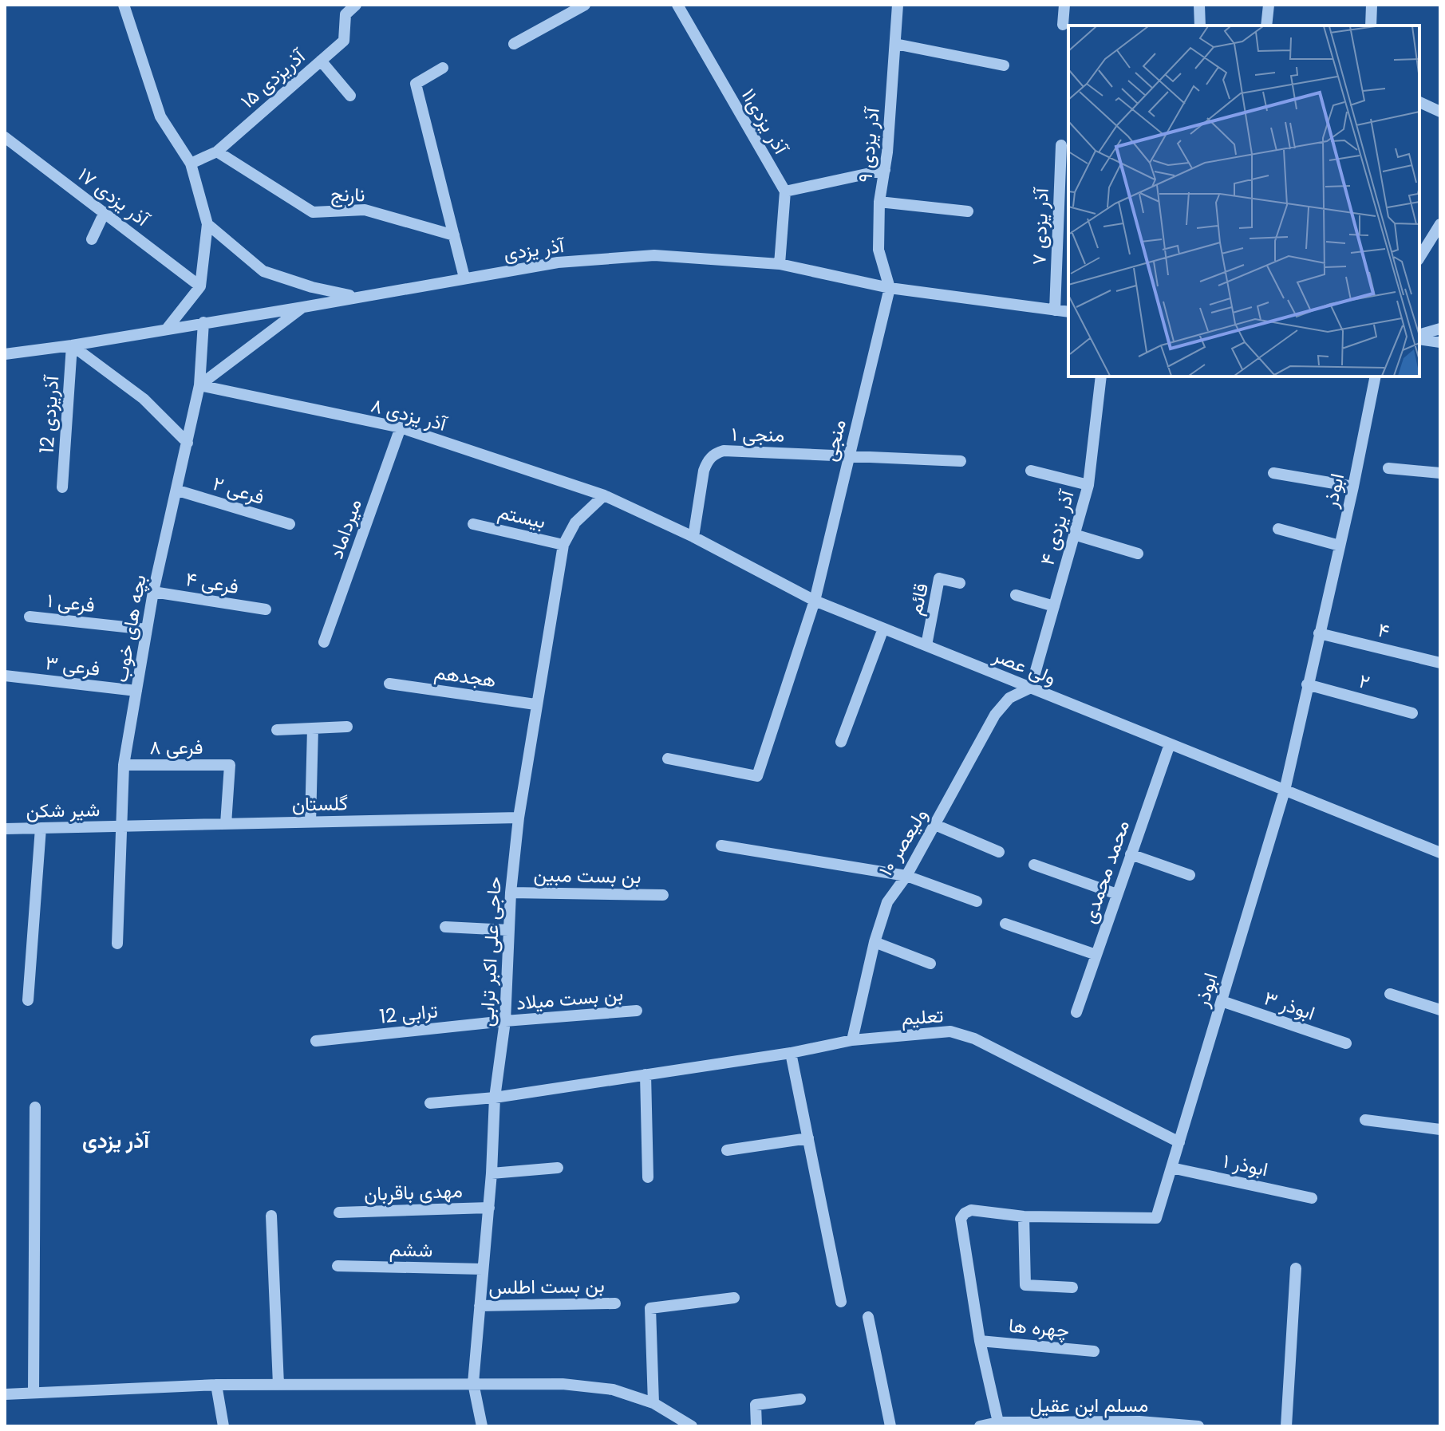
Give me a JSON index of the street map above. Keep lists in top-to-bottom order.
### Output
{
  "streets": {
    "street": [
      "۱۵ آذریزدی",
      "آذر یزدی۱۱",
      "آذر یزدی ۹",
      "نارنج",
      "آذر یزدی ۱۷",
      "آذر یزدی ۷",
      "آذر یزدی",
      "آذریزدی 12",
      "۸ آذر یزدی",
      "منجی ۱",
      "منجی",
      "فرعی ۲",
      "ابوذر",
      "بیستم",
      "۴ آذر یزدی",
      "میرداماد",
      "فرعی ۴",
      "قائم",
      "فرعی ۱",
      "بچه های خوب",
      "۴",
      "فرعی ۳",
      "ولی عصر",
      "هجدهم",
      "۲",
      "فرعی ۸",
      "گلستان",
      "شیر شکن",
      "۱۰ ولیعصر",
      "محمد محمدی",
      "بن بست مبین",
      "حاجی علی اکبر ترابی",
      "بن بست میلاد",
      "ابوذر ۳",
      "ترابی 12",
      "تعلیم",
      "ابوذر ۱",
      "مهدی باقربان",
      "ششم",
      "بن بست اطلس",
      "چهره ها",
      "مسلم ابن عقیل"
    ]
  },
  "crossings": [
    ["۱۵ آذریزدی", "نارنج"],
    ["آذر یزدی ۹", "آذر یزدی"],
    ["آذر یزدی ۹", "منجی"],
    ["آذر یزدی ۷", "آذر یزدی"],
    ["آذر یزدی", "آذریزدی 12"],
    ["آذر یزدی", "منجی"],
    ["آذر یزدی", "بچه های خوب"],
    ["۸ آذر یزدی", "میرداماد"],
    ["۸ آذر یزدی", "بچه های خوب"],
    ["۸ آذر یزدی", "ولی عصر"],
    ["۸ آذر یزدی", "حاجی علی اکبر ترابی"],
    ["منجی ۱", "منجی"],
    ["منجی ۱", "ولی عصر"],
    ["منجی", "ولی عصر"],
    ["فرعی ۲", "بچه های خوب"],
    ["ابوذر", "۴"],
    ["ابوذر", "ولی عصر"],
    ["ابوذر", "۲"],
    ["ابوذر", "ابوذر ۳"],
    ["ابوذر", "تعلیم"],
    ["ابوذر", "ابوذر ۱"],
    ["ابوذر", "چهره ها"],
    ["ابوذر", "مسلم ابن عقیل"],
    ["بیستم", "حاجی علی اکبر ترابی"],
    ["۴ آذر یزدی", "ولی عصر"],
    ["۴ آذر یزدی", "۱۰ ولیعصر"],
    ["فرعی ۴", "بچه های خوب"],
    ["قائم", "ولی عصر"],
    ["فرعی ۱", "بچه های خوب"],
    ["بچه های خوب", "فرعی ۳"],
    ["بچه های خوب", "فرعی ۸"],
    ["بچه های خوب", "گلستان"],
    ["بچه های خوب", "شیر شکن"],
    ["ولی عصر", "۱۰ ولیعصر"],
    ["ولی عصر", "محمد محمدی"],
    ["ولی عصر", "حاجی علی اکبر ترابی"],
    ["هجدهم", "حاجی علی اکبر ترابی"],
    ["فرعی ۸", "گلستان"],
    ["گلستان", "شیر شکن"],
    ["گلستان", "حاجی علی اکبر ترابی"],
    ["۱۰ ولیعصر", "تعلیم"],
    ["بن بست مبین", "حاجی علی اکبر ترابی"],
    ["حاجی علی اکبر ترابی", "بن بست میلاد"],
    ["حاجی علی اکبر ترابی", "ترابی 12"],
    ["حاجی علی اکبر ترابی", "تعلیم"],
    ["حاجی علی اکبر ترابی", "مهدی باقربان"],
    ["حاجی علی اکبر ترابی", "ششم"],
    ["حاجی علی اکبر ترابی", "بن بست اطلس"],
    ["بن بست میلاد", "ترابی 12"]
  ],
  "districts": ["آذر یزدی"]
}
